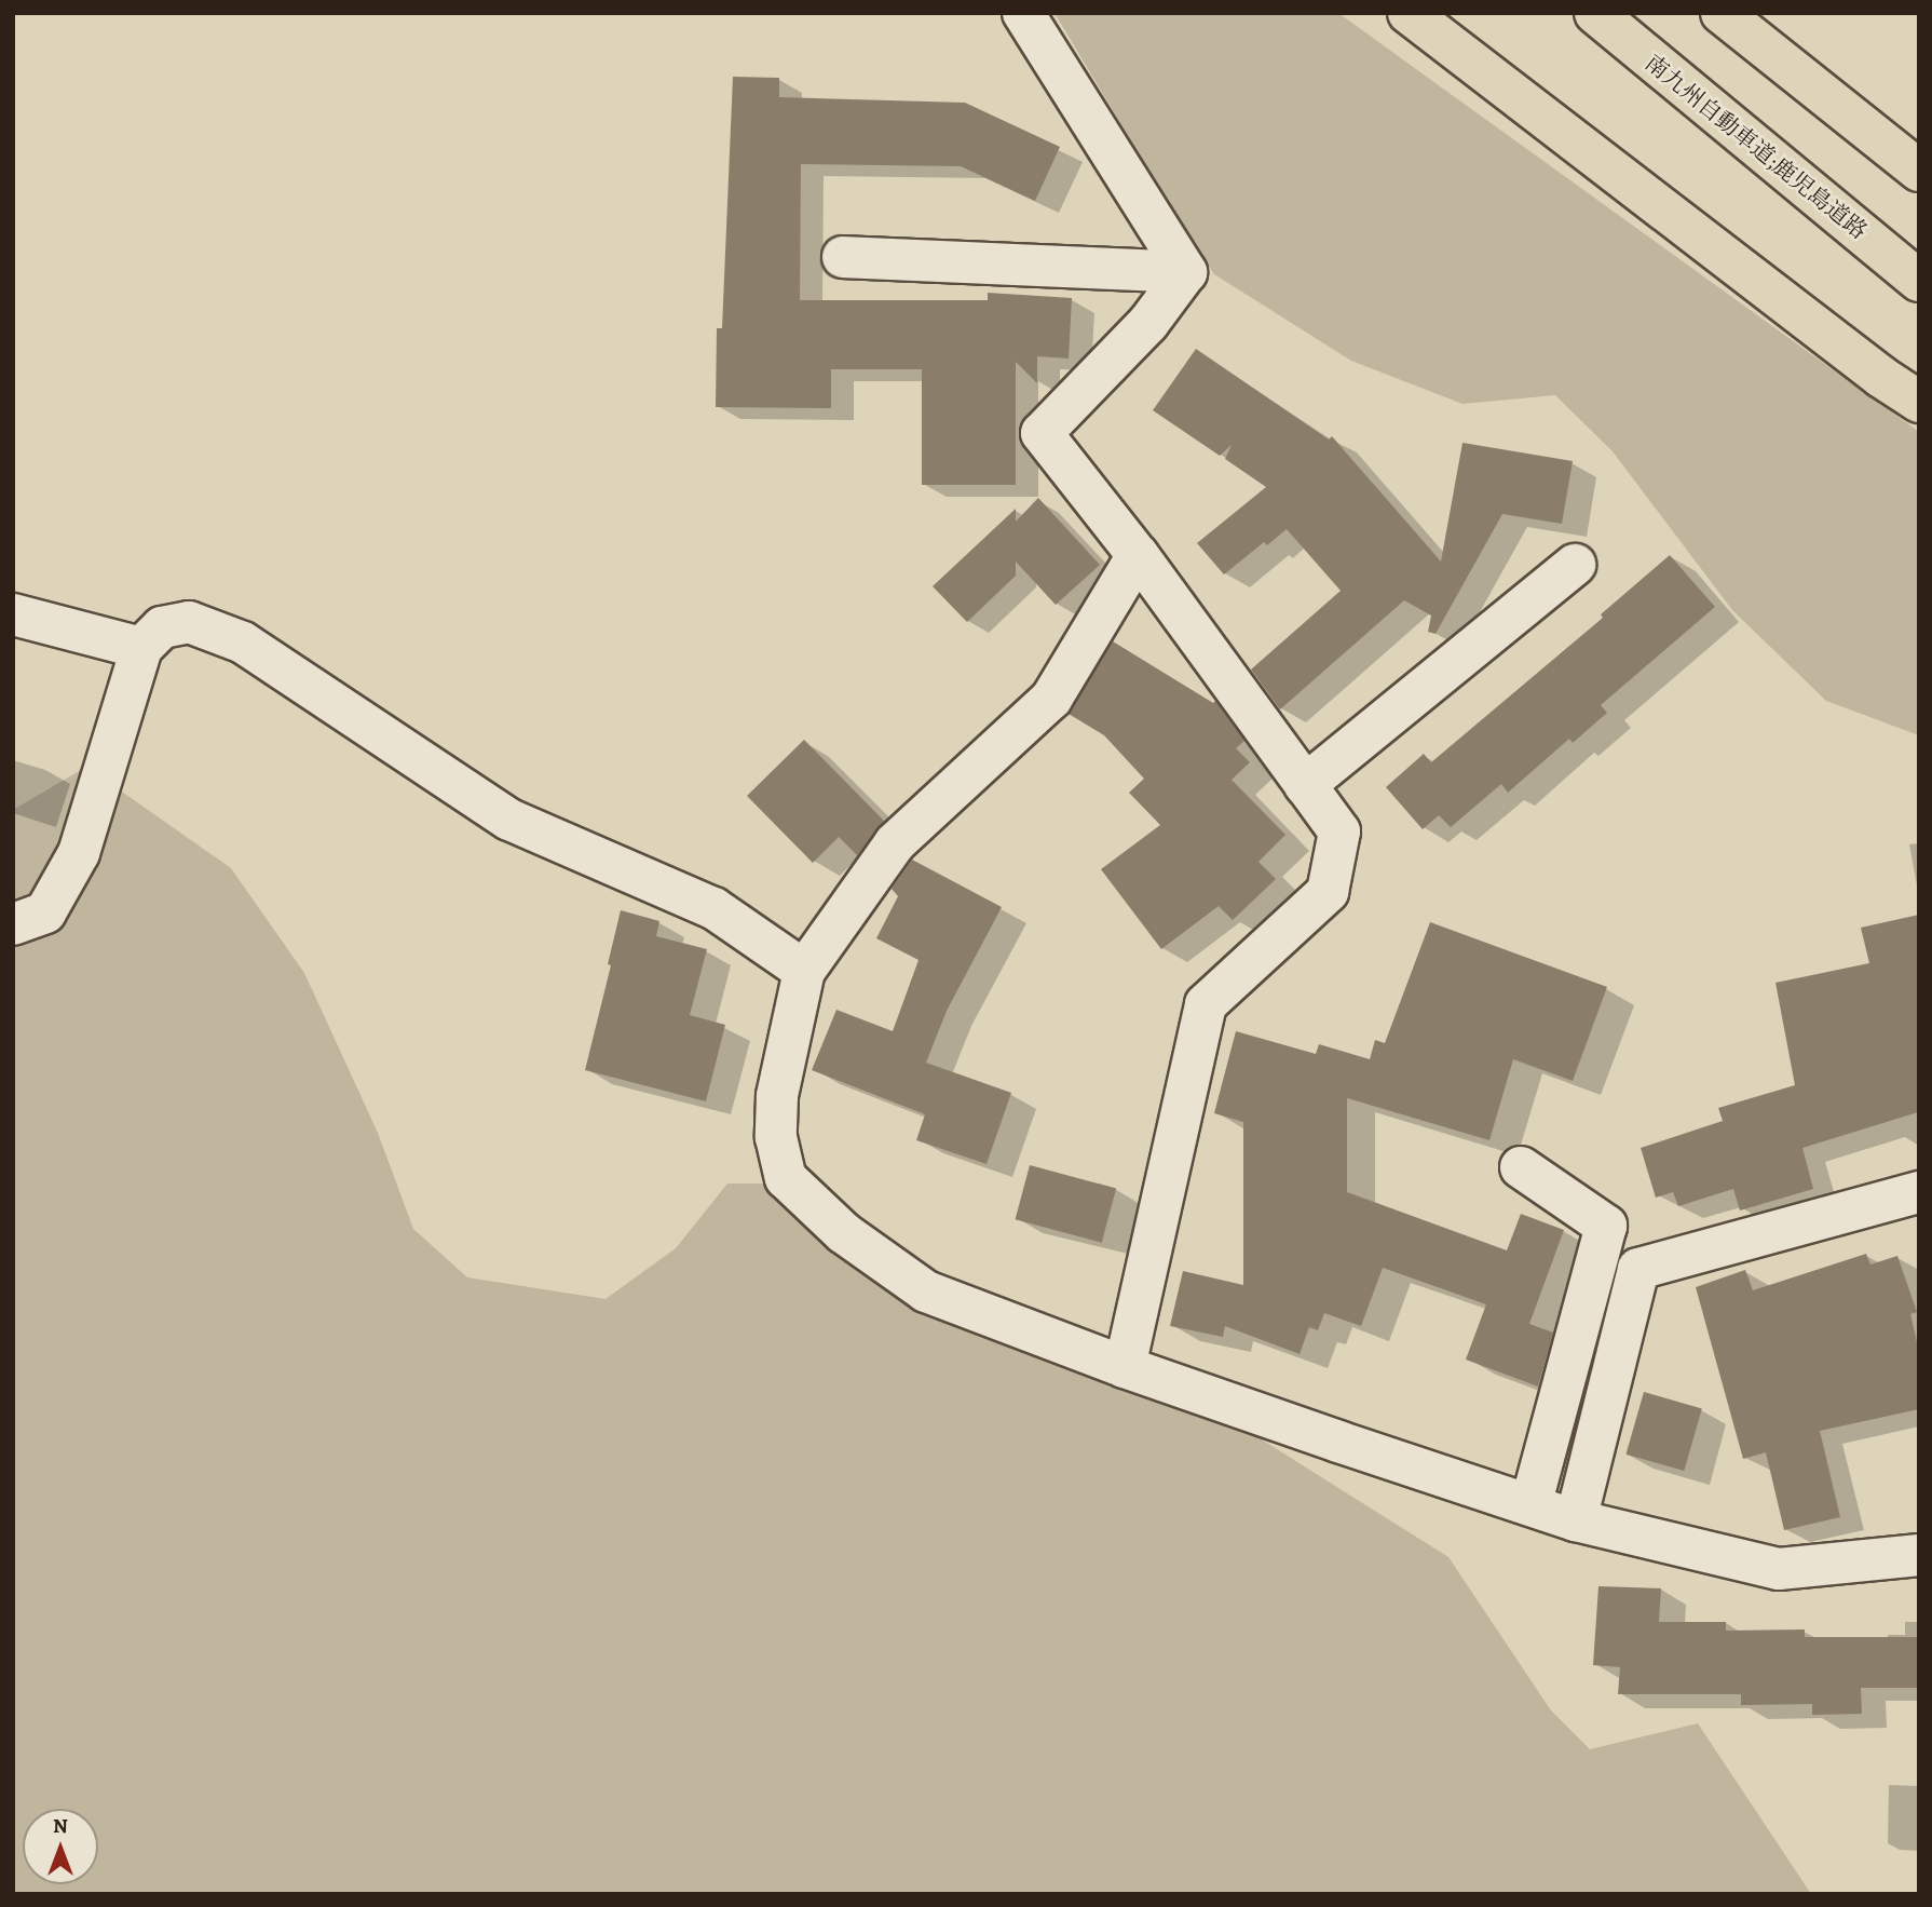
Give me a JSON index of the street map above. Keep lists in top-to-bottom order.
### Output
{
  "streets": {
    "highway": ["南九州自動車道;鹿児島道路"]
  },
  "north": "top"
}
